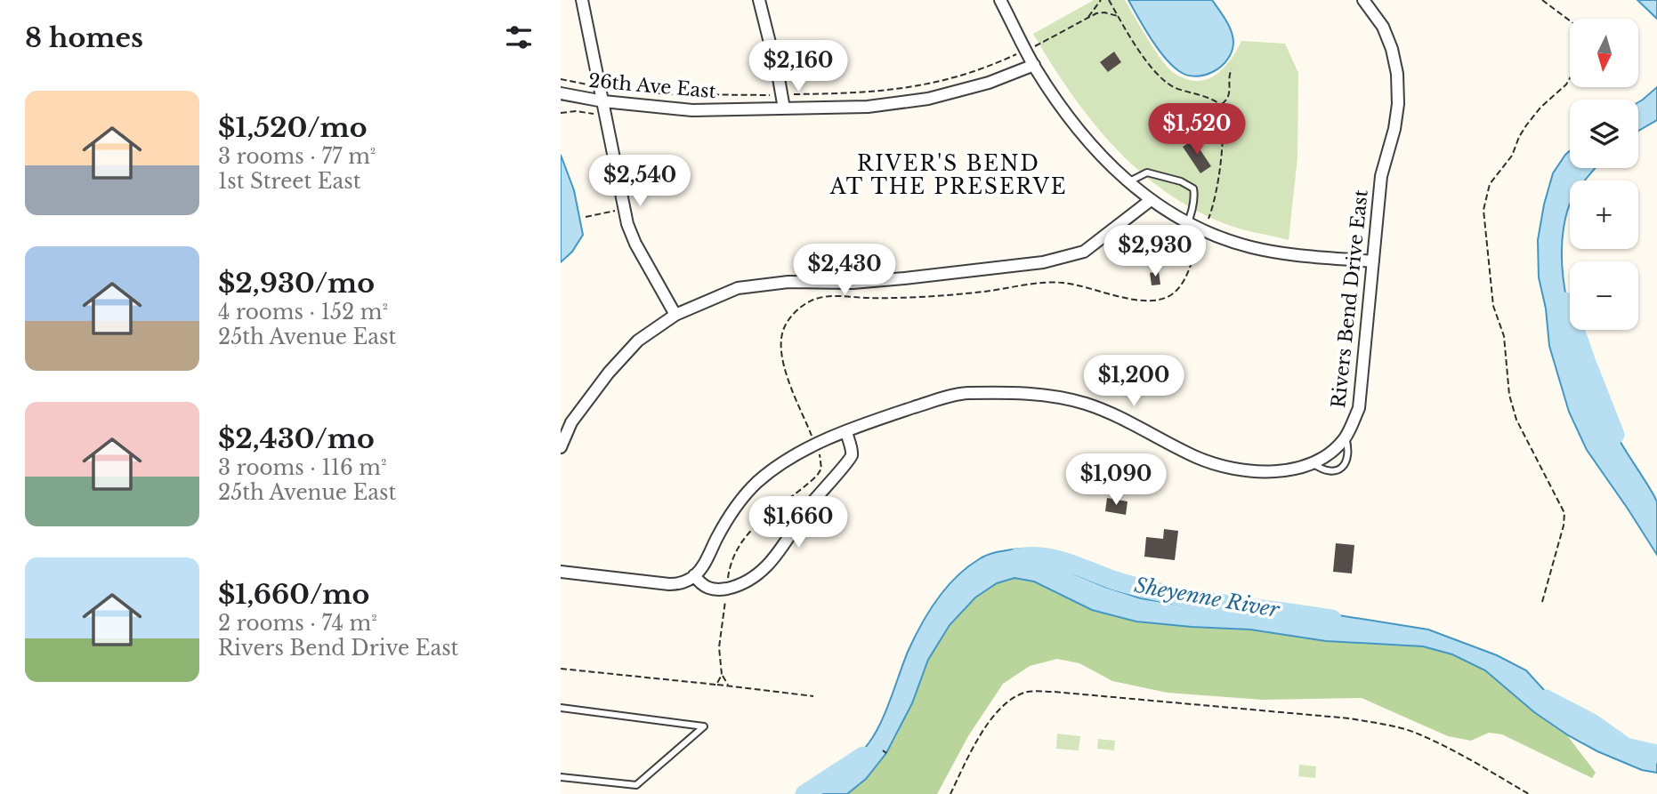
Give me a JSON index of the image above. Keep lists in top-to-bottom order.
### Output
{
  "streets": {
    "street": ["26th Ave East", "Rivers Bend Drive East"]
  },
  "districts": ["RIVER'S BEND AT THE PRESERVE"],
  "water": ["Sheyenne River"],
  "north": "bottom",
  "page": {
    "heading": "8 homes",
    "map_buttons": ["+", "−"],
    "price": [
      "$2,160",
      "$1,520",
      "$2,540",
      "$2,930",
      "$2,430",
      "$1,200",
      "$1,090",
      "$1,660"
    ],
    "list": [
      {
        "name": "$1,520/mo",
        "note": "3 rooms · 77 m² · 1st Street East"
      },
      {
        "name": "$2,930/mo",
        "note": "4 rooms · 152 m² · 25th Avenue East"
      },
      {
        "name": "$2,430/mo",
        "note": "3 rooms · 116 m² · 25th Avenue East"
      },
      {
        "name": "$1,660/mo",
        "note": "2 rooms · 74 m² · Rivers Bend Drive East"
      }
    ]
  }
}
